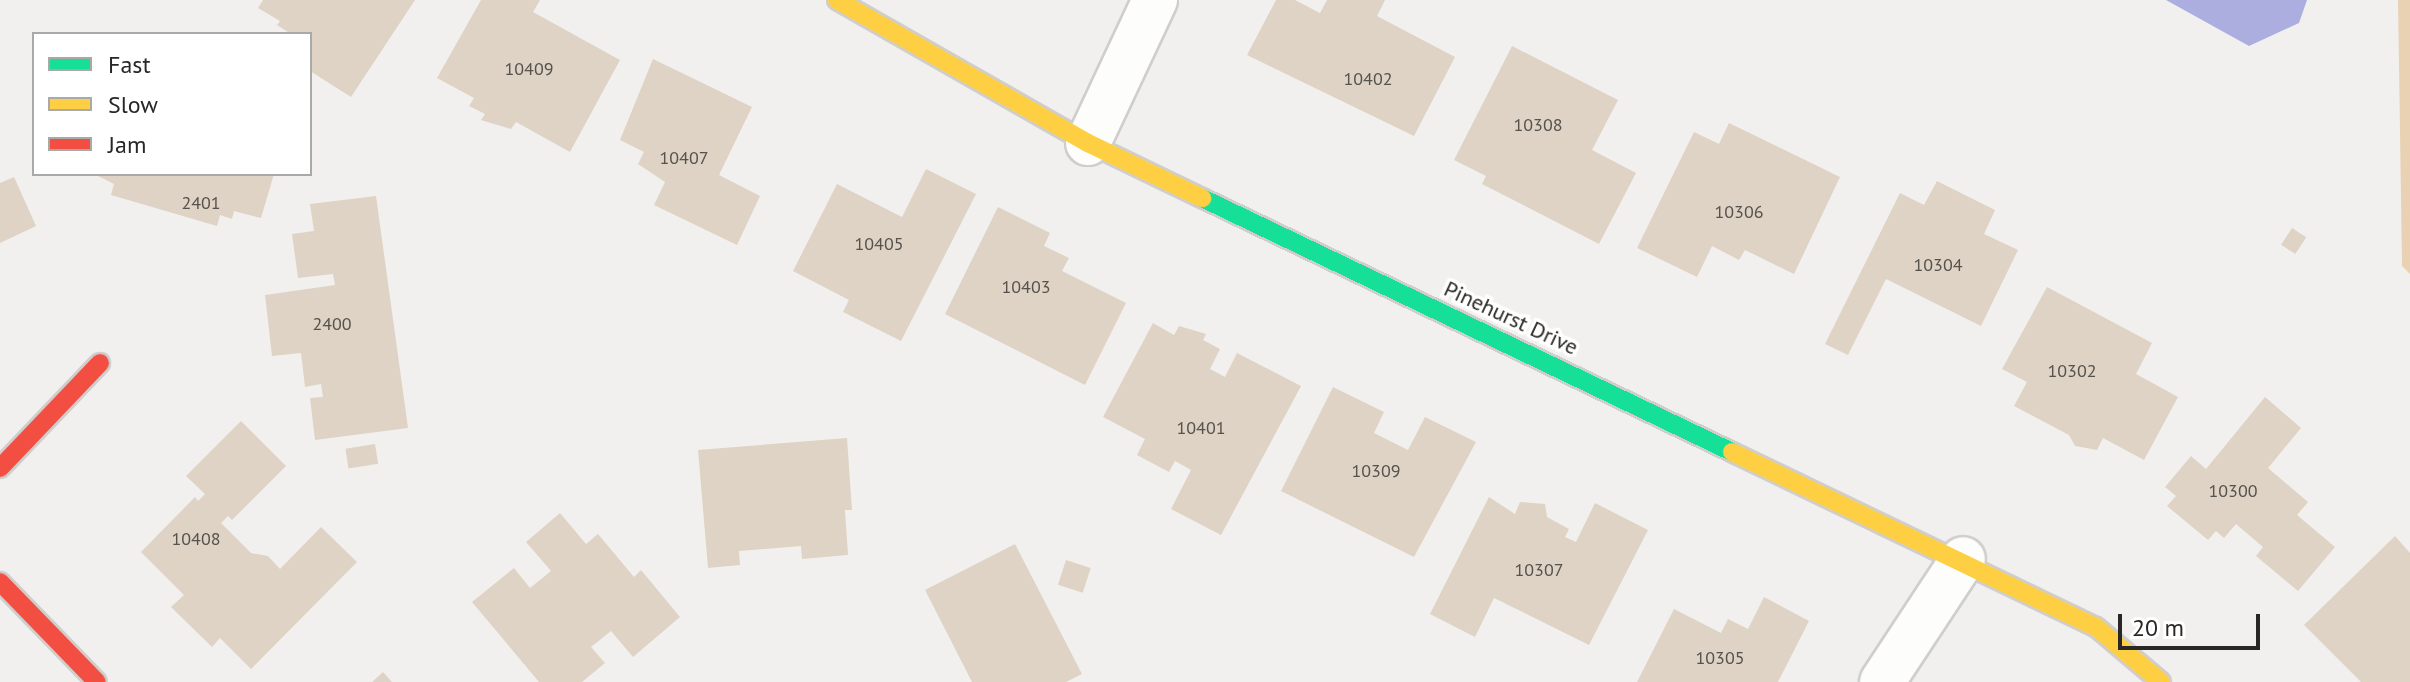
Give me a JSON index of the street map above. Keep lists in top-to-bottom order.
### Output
{
  "streets": {
    "street": ["Pinehurst Drive"]
  },
  "house_numbers": [
    "10409",
    "10402",
    "10308",
    "10407",
    "2401",
    "10306",
    "10405",
    "10304",
    "10403",
    "2400",
    "10302",
    "10401",
    "10309",
    "10300",
    "10408",
    "10307",
    "10305"
  ],
  "legend": ["Fast", "Slow", "Jam"],
  "scale_bar": "20 m"
}
